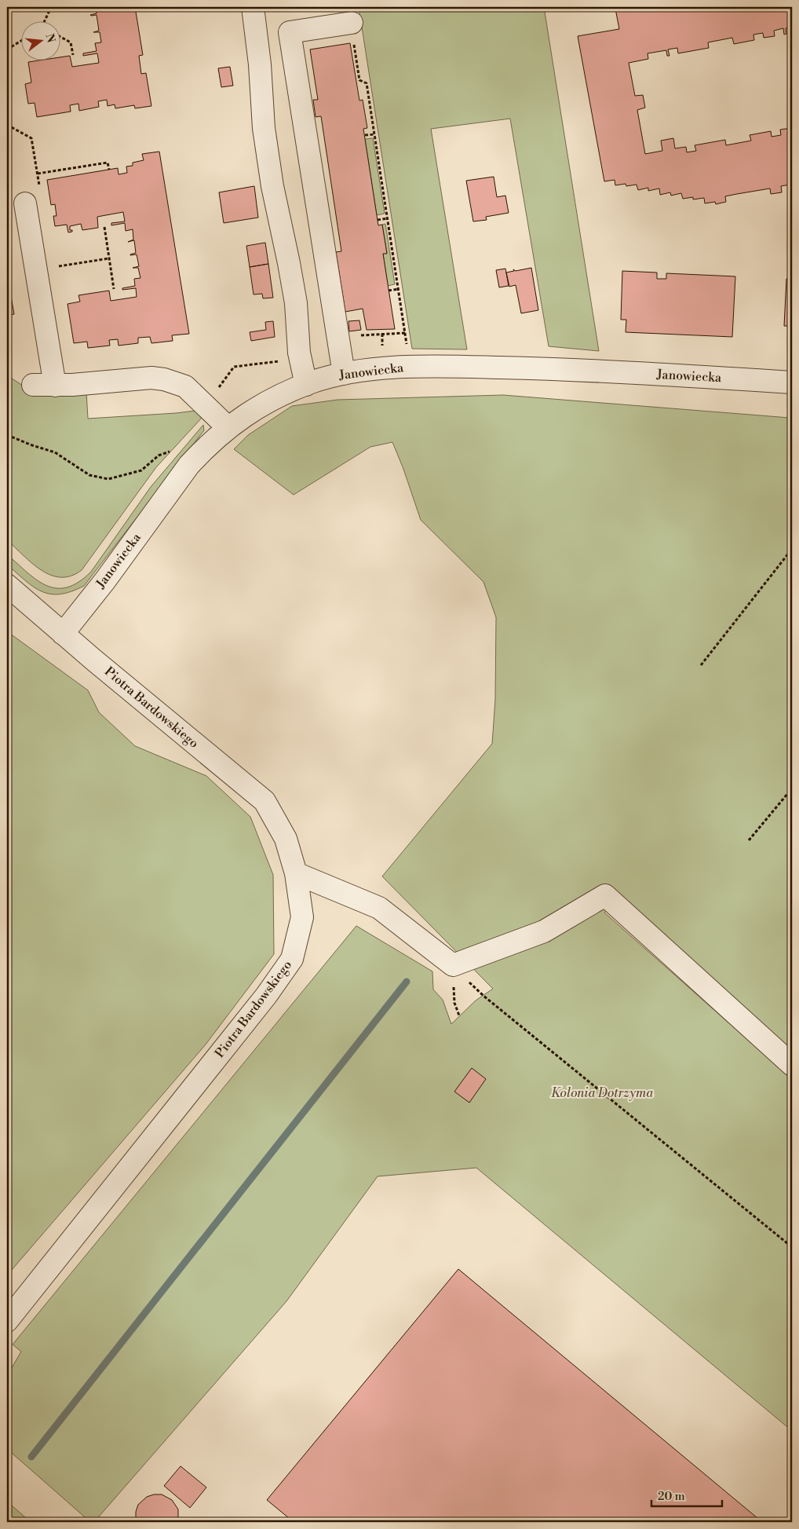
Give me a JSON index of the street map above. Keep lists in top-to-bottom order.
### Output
{
  "streets": {
    "street": ["Janowiecka", "Piotra Bardowskiego"]
  },
  "crossings": [
    ["Janowiecka", "Piotra Bardowskiego"]
  ],
  "parks": ["Kolonia Dotrzyma"],
  "scale_bar": "20 m",
  "north": "right"
}
